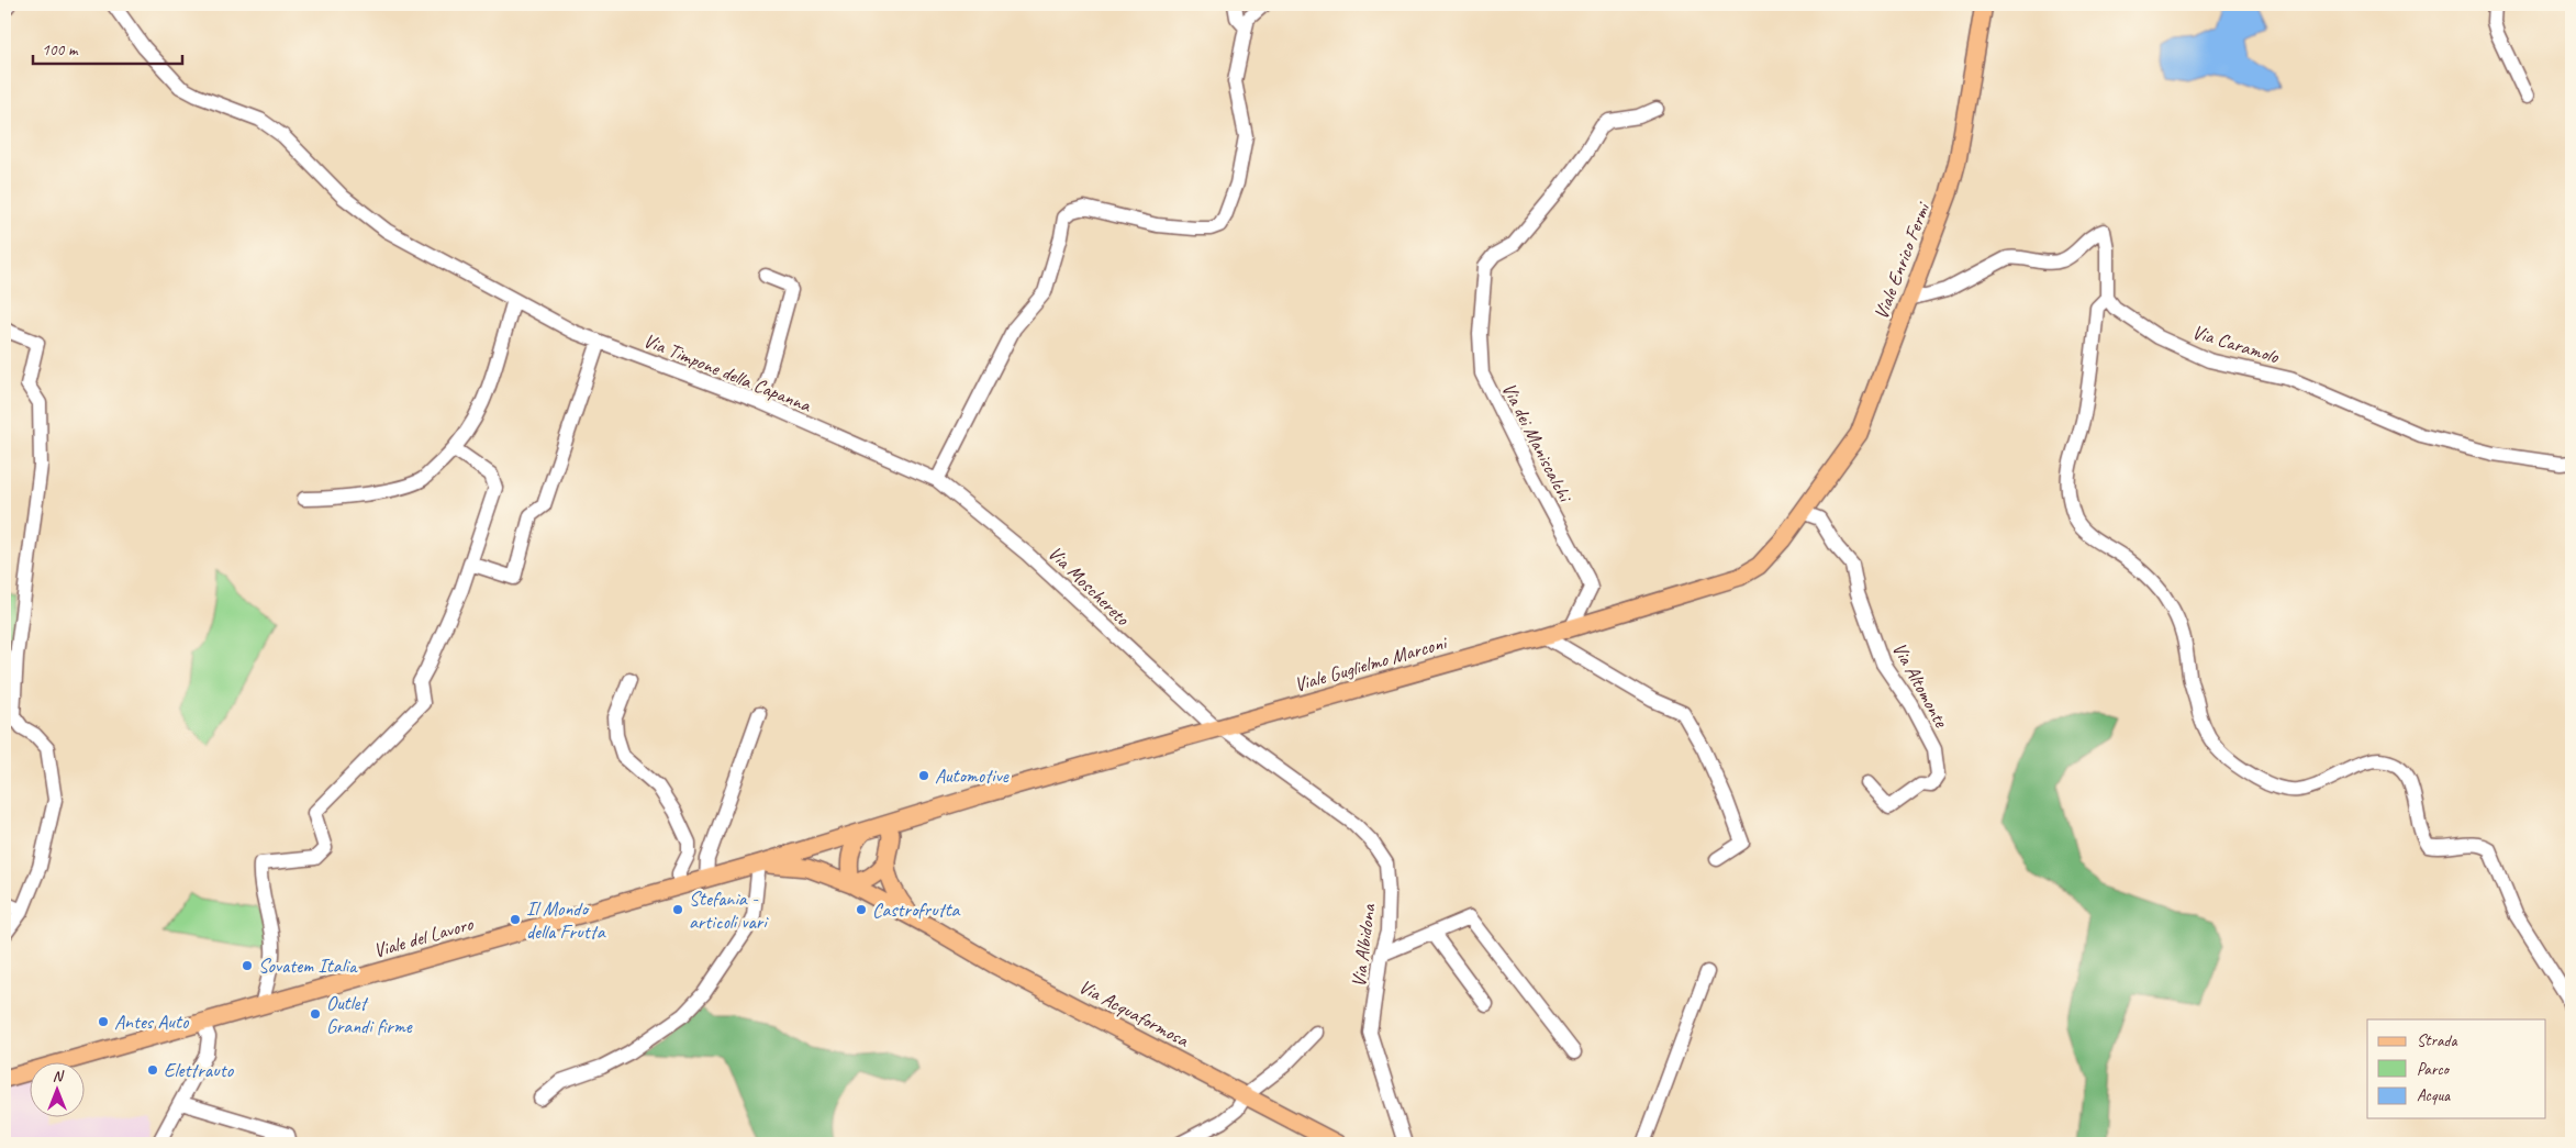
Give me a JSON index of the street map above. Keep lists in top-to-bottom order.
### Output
{
  "streets": {
    "main road": [
      "Viale Enrico Fermi",
      "Viale Guglielmo Marconi",
      "Viale del Lavoro",
      "Via Acquaformosa"
    ],
    "street": [
      "Via Caramolo",
      "Via Timpone della Capanna",
      "Via dei Maniscalchi",
      "Via Moschereto",
      "Via Altomonte",
      "Via Albidona"
    ]
  },
  "crossings": [
    ["Viale Enrico Fermi", "Viale Guglielmo Marconi"],
    ["Viale Enrico Fermi", "Via Altomonte"],
    ["Via Timpone della Capanna", "Via Moschereto"],
    ["Via dei Maniscalchi", "Viale Guglielmo Marconi"],
    ["Via Moschereto", "Viale Guglielmo Marconi"],
    ["Via Moschereto", "Via Albidona"],
    ["Viale Guglielmo Marconi", "Via Altomonte"],
    ["Viale Guglielmo Marconi", "Viale del Lavoro"],
    ["Viale Guglielmo Marconi", "Via Albidona"],
    ["Viale del Lavoro", "Via Acquaformosa"]
  ],
  "places": [
    "Automotive",
    "Stefania - articoli vari",
    "Castrofrutta",
    "Il Mondo della Frutta",
    "Sovatem Italia",
    "Outlet Grandi firme",
    "Antes Auto",
    "Elettrauto"
  ],
  "legend": ["Strada", "Parco", "Acqua"],
  "scale_bar": "100 m",
  "north": "top"
}
